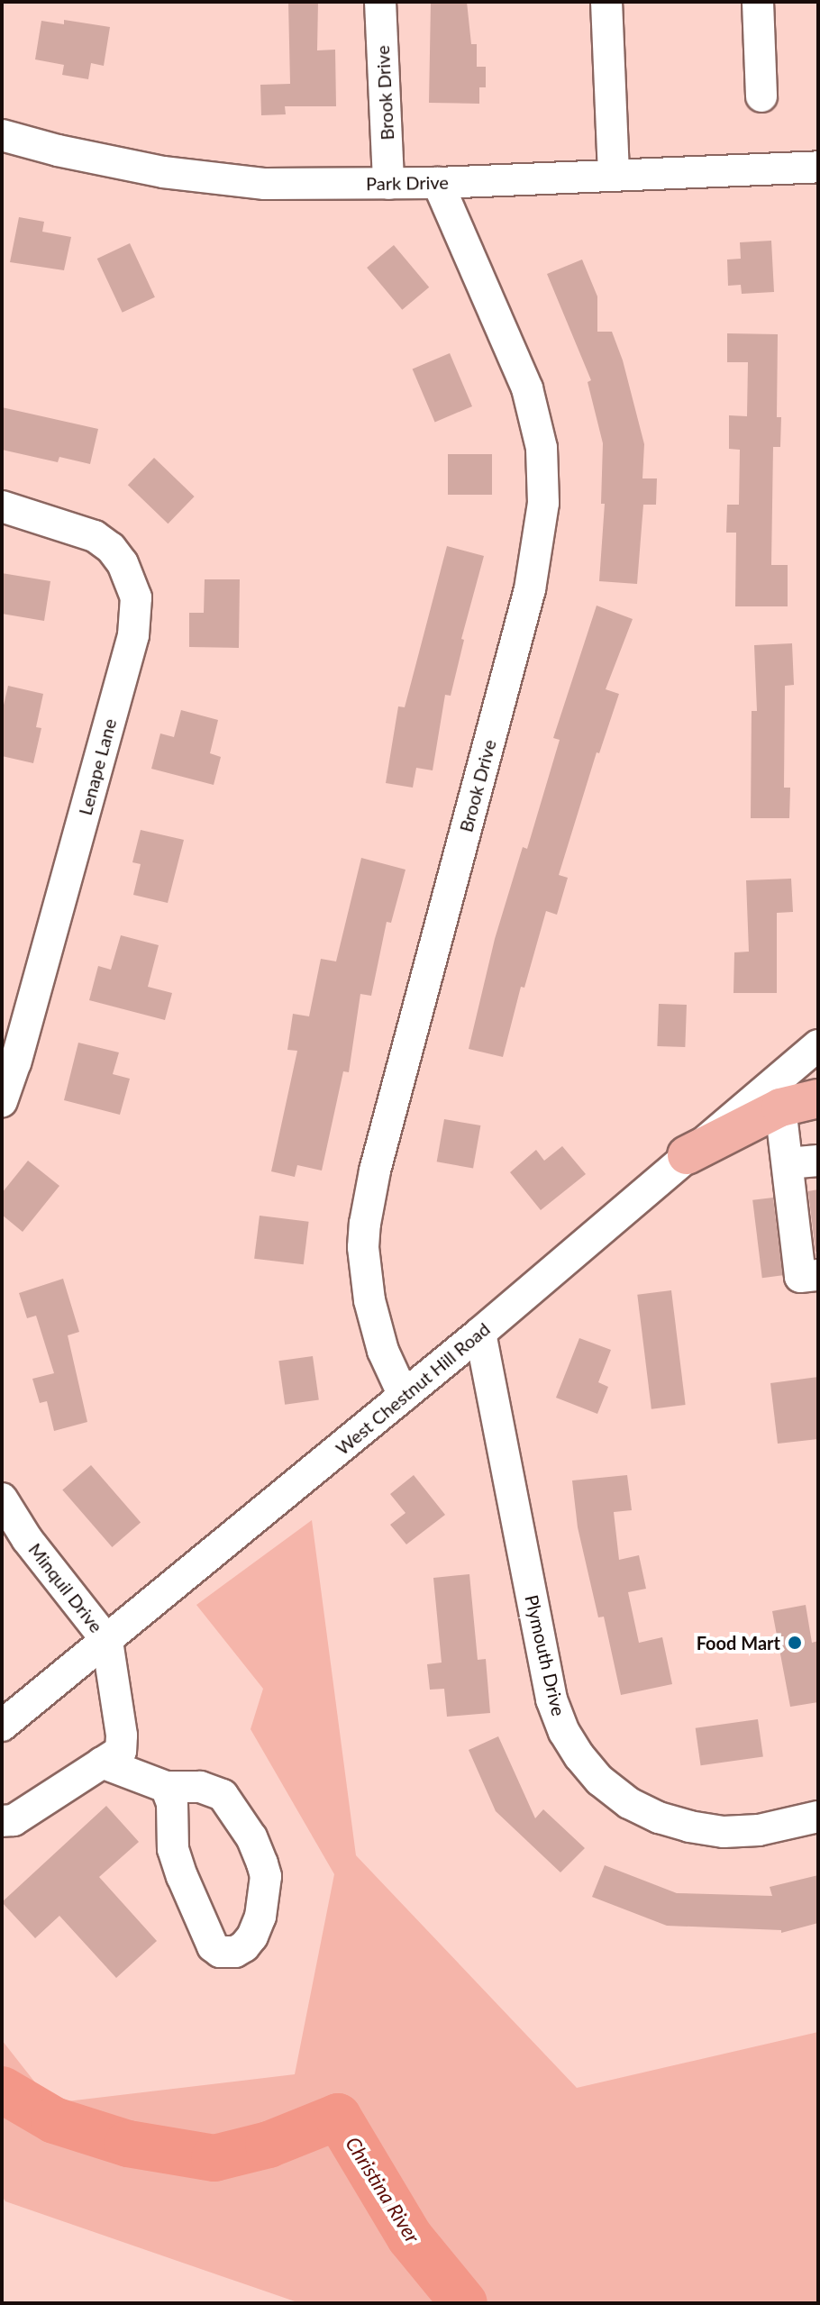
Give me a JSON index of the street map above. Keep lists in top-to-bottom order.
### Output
{
  "streets": {
    "street": [
      "Brook Drive",
      "Park Drive",
      "Lenape Lane",
      "West Chestnut Hill Road",
      "Minquil Drive",
      "Plymouth Drive"
    ]
  },
  "crossings": [
    ["Brook Drive", "Park Drive"],
    ["Brook Drive", "West Chestnut Hill Road"],
    ["West Chestnut Hill Road", "Minquil Drive"],
    ["West Chestnut Hill Road", "Plymouth Drive"]
  ],
  "water": ["Christina River"],
  "places": ["Food Mart"]
}
